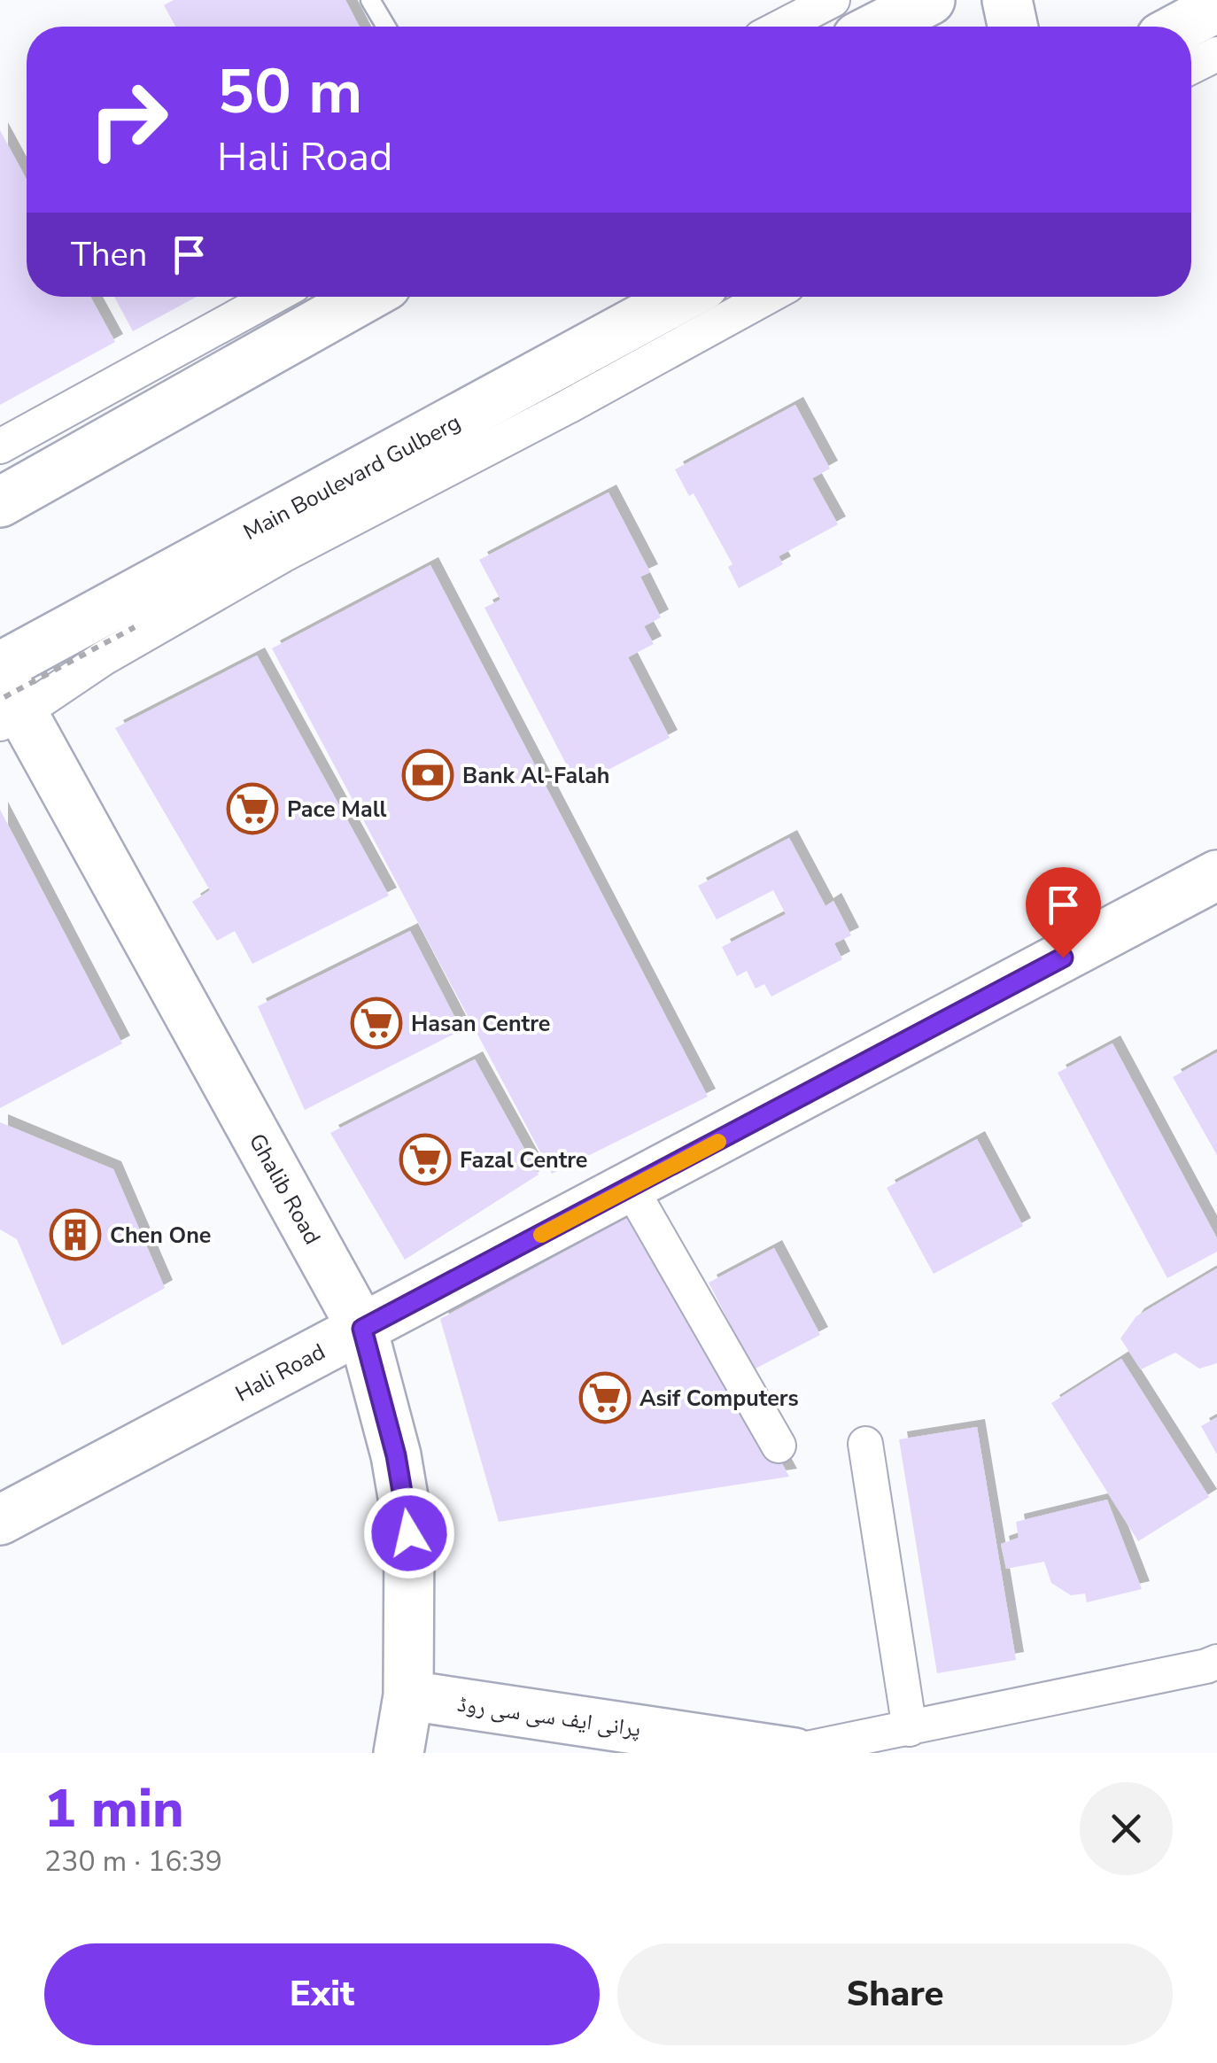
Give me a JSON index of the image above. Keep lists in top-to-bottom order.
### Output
{
  "streets": {
    "street": [
      "Main Boulevard Gulberg",
      "Ghalib Road",
      "Hali Road",
      "پرانی ایف سی سی روڈ"
    ]
  },
  "crossings": [
    ["Main Boulevard Gulberg", "Ghalib Road"],
    ["Ghalib Road", "Hali Road"],
    ["Ghalib Road", "پرانی ایف سی سی روڈ"]
  ],
  "places": {
    "bank": ["Bank Al-Falah"],
    "supermarket": [
      "Pace Mall",
      "Hasan Centre",
      "Fazal Centre",
      "Asif Computers"
    ],
    "building": ["Chen One"]
  },
  "page": {
    "turn": ["50 m", "Hali Road"],
    "then": "Then",
    "heading": ["1 min", "230 m · 16:39"],
    "buttons": ["Exit", "Share"]
  }
}
